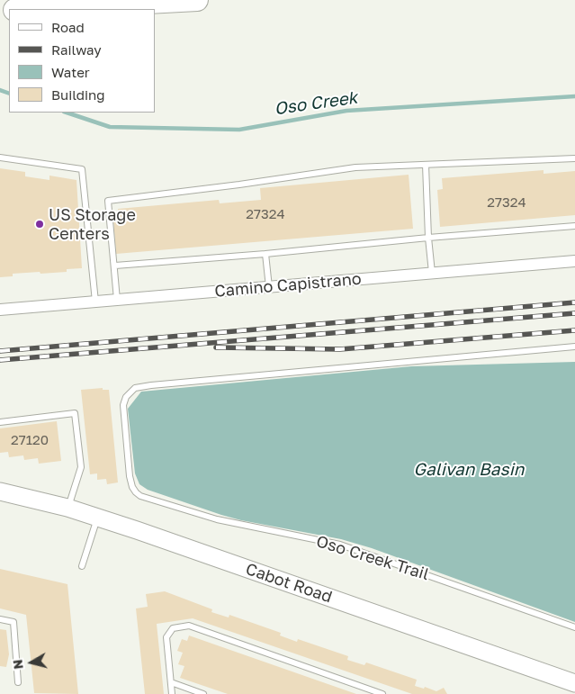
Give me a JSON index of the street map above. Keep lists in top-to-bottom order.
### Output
{
  "streets": {
    "main road": ["Cabot Road"],
    "street": ["Camino Capistrano"],
    "lane": ["Oso Creek Trail"]
  },
  "water": ["Oso Creek", "Galivan Basin"],
  "places": ["US Storage Centers"],
  "house_numbers": ["27324", "27324", "27120"],
  "legend": [
    "Road",
    "Railway",
    "Water",
    "Building"
  ],
  "north": "left"
}
